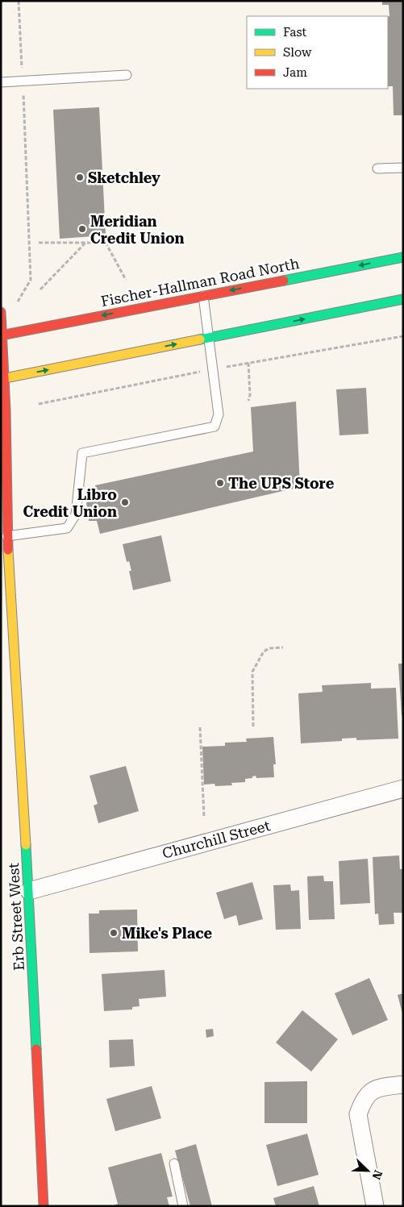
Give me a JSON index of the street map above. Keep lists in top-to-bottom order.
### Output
{
  "streets": {
    "main road": ["Fischer-Hallman Road North", "Erb Street West"],
    "street": ["Churchill Street"]
  },
  "crossings": [
    ["Fischer-Hallman Road North", "Erb Street West"],
    ["Churchill Street", "Erb Street West"]
  ],
  "places": [
    "Sketchley",
    "Meridian Credit Union",
    "The UPS Store",
    "Libro Credit Union",
    "Mike's Place"
  ],
  "legend": ["Fast", "Slow", "Jam"],
  "north": "bottom right"
}
